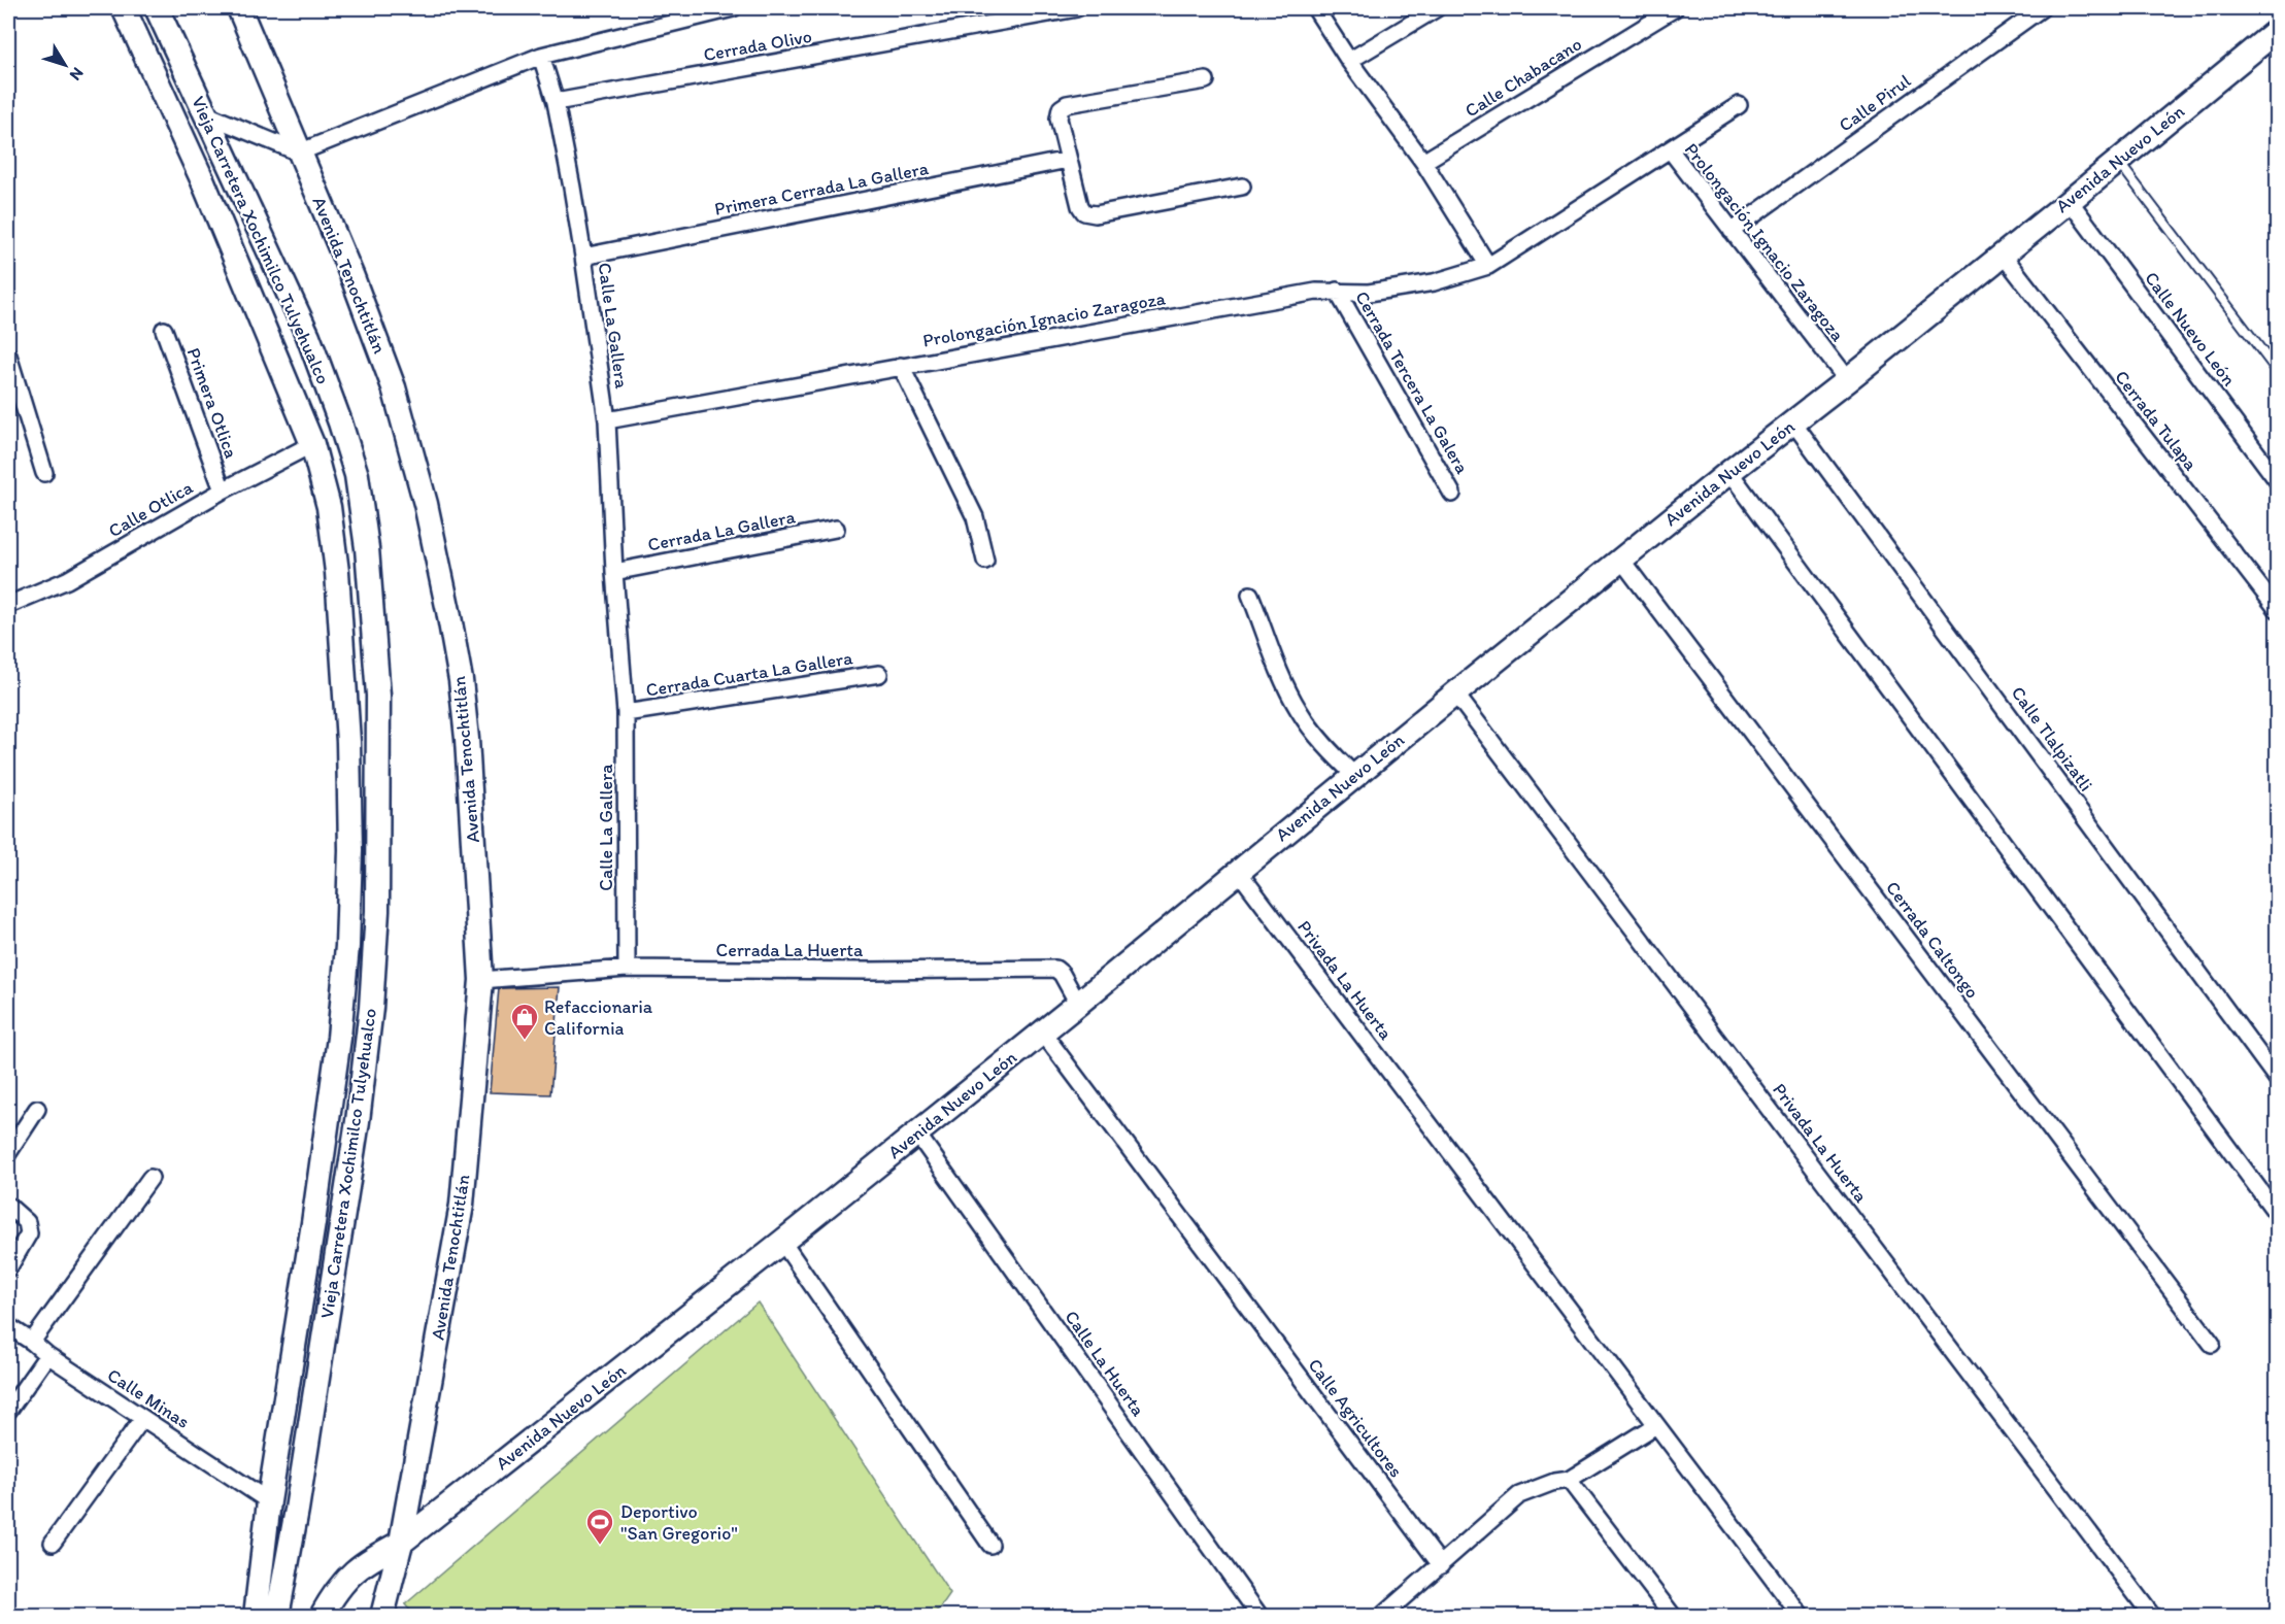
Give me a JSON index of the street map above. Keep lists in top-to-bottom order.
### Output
{
  "streets": {
    "street": [
      "Cerrada Olivo",
      "Calle Chabacano",
      "Calle Pirul",
      "Avenida Nuevo León",
      "Primera Cerrada La Gallera",
      "Vieja Carretera Xochimilco Tulyehualco",
      "Prolongación Ignacio Zaragoza",
      "Avenida Tenochtitlán",
      "Calle La Gallera",
      "Calle Nuevo León",
      "Cerrada Tercera La Galera",
      "Primera Otlica",
      "Cerrada Tulapa",
      "Calle Otlica",
      "Cerrada La Gallera",
      "Cerrada Cuarta La Gallera",
      "Calle Tlalpizatli",
      "Cerrada Caltongo",
      "Cerrada La Huerta",
      "Privada La Huerta",
      "Calle La Huerta",
      "Calle Minas",
      "Calle Agricultores"
    ]
  },
  "crossings": [
    ["Cerrada Olivo", "Calle La Gallera"],
    ["Calle Pirul", "Prolongación Ignacio Zaragoza"],
    ["Avenida Nuevo León", "Prolongación Ignacio Zaragoza"],
    ["Avenida Nuevo León", "Avenida Tenochtitlán"],
    ["Avenida Nuevo León", "Calle Nuevo León"],
    ["Avenida Nuevo León", "Cerrada Tulapa"],
    ["Avenida Nuevo León", "Calle Tlalpizatli"],
    ["Avenida Nuevo León", "Cerrada Caltongo"],
    ["Avenida Nuevo León", "Cerrada La Huerta"],
    ["Avenida Nuevo León", "Privada La Huerta"],
    ["Avenida Nuevo León", "Calle La Huerta"],
    ["Avenida Nuevo León", "Calle Agricultores"],
    ["Primera Cerrada La Gallera", "Calle La Gallera"],
    ["Prolongación Ignacio Zaragoza", "Calle La Gallera"],
    ["Prolongación Ignacio Zaragoza", "Cerrada Tercera La Galera"],
    ["Avenida Tenochtitlán", "Cerrada La Huerta"],
    ["Calle La Gallera", "Cerrada La Gallera"],
    ["Calle La Gallera", "Cerrada Cuarta La Gallera"],
    ["Calle La Gallera", "Cerrada La Huerta"],
    ["Primera Otlica", "Calle Otlica"]
  ],
  "places": {
    "shop": ["Refaccionaria California"],
    "sports": ["Deportivo \"San Gregorio\""]
  },
  "north": "bottom right"
}
